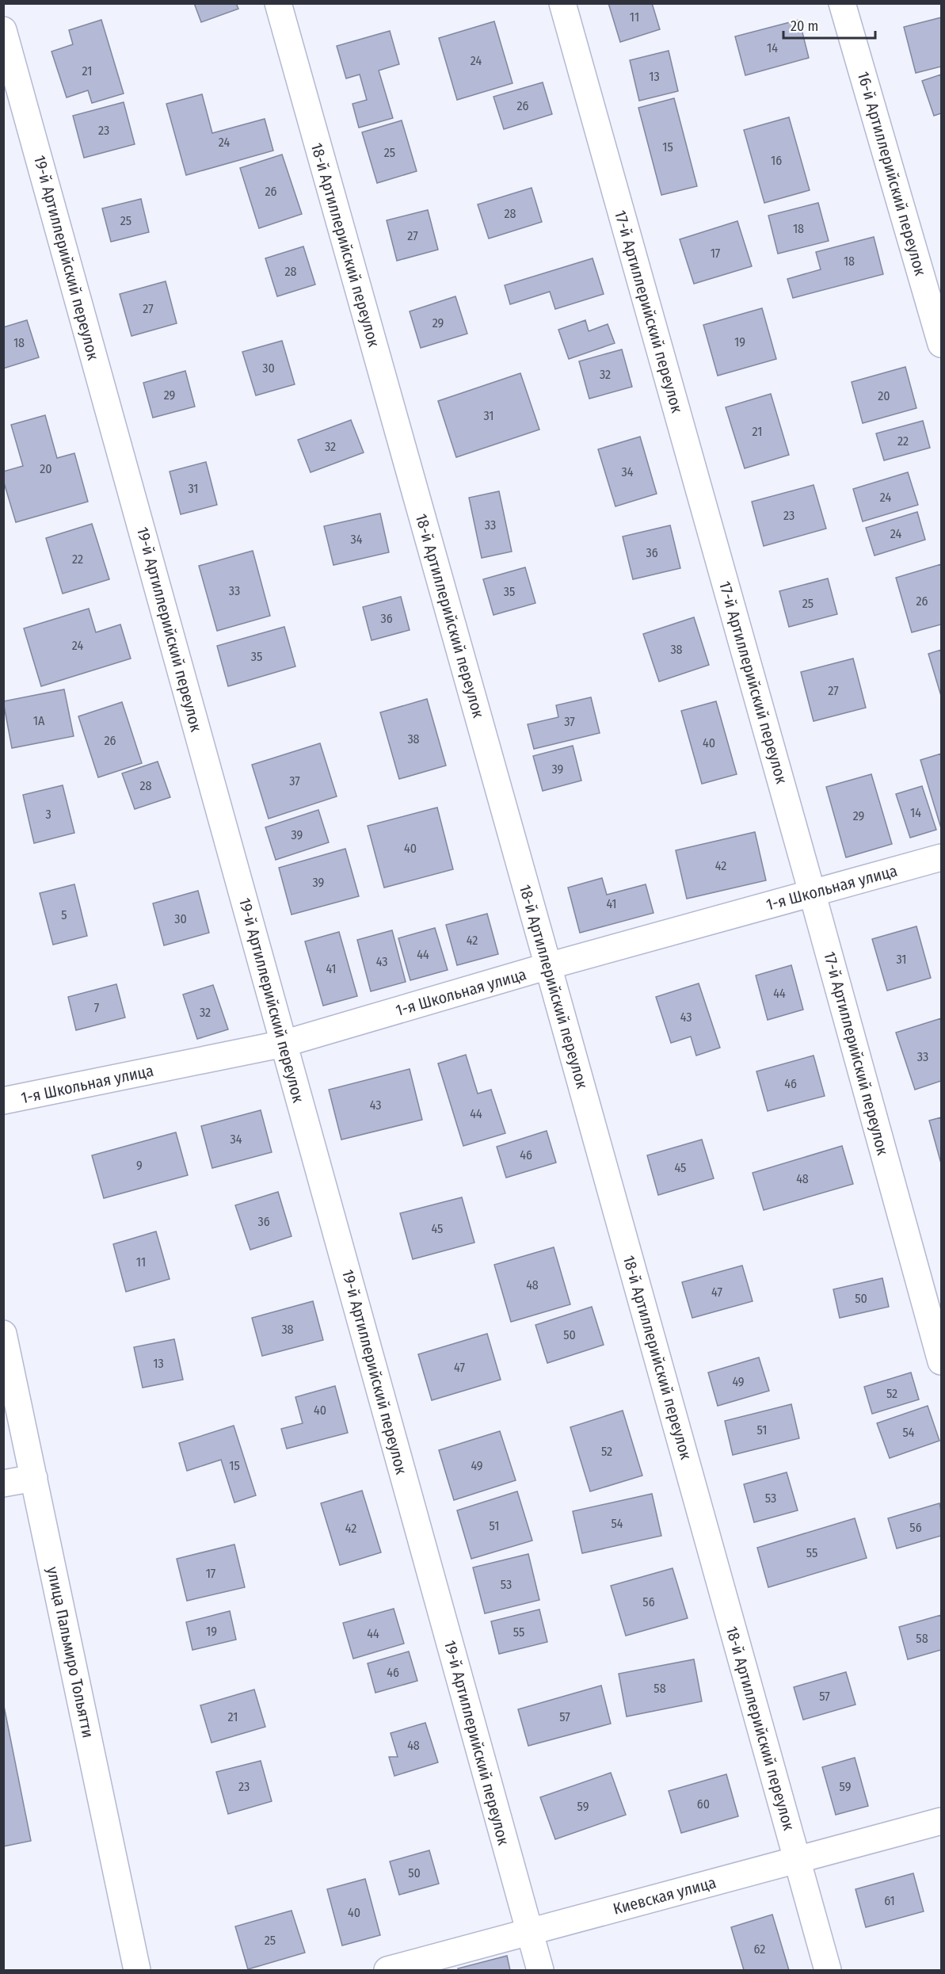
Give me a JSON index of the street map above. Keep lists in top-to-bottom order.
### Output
{
  "streets": {
    "street": [
      "16-й Артиллерийский переулок",
      "18-й Артиллерийский переулок",
      "19-й Артиллерийский переулок",
      "17-й Артиллерийский переулок",
      "1-я Школьная улица",
      "улица Пальмиро Тольятти",
      "Киевская улица"
    ]
  },
  "crossings": [
    ["18-й Артиллерийский переулок", "1-я Школьная улица"],
    ["18-й Артиллерийский переулок", "Киевская улица"],
    ["19-й Артиллерийский переулок", "1-я Школьная улица"],
    ["19-й Артиллерийский переулок", "Киевская улица"],
    ["17-й Артиллерийский переулок", "1-я Школьная улица"]
  ],
  "house_numbers": [
    "11",
    "14",
    "24",
    "21",
    "13",
    "26",
    "23",
    "24",
    "15",
    "25",
    "16",
    "26",
    "28",
    "25",
    "18",
    "27",
    "17",
    "18",
    "28",
    "27",
    "29",
    "19",
    "18",
    "30",
    "32",
    "29",
    "20",
    "31",
    "21",
    "22",
    "32",
    "20",
    "34",
    "31",
    "24",
    "23",
    "33",
    "24",
    "34",
    "36",
    "22",
    "33",
    "35",
    "26",
    "25",
    "36",
    "24",
    "38",
    "35",
    "27",
    "1А",
    "37",
    "38",
    "26",
    "40",
    "39",
    "37",
    "28",
    "14",
    "3",
    "29",
    "39",
    "40",
    "42",
    "39",
    "41",
    "5",
    "30",
    "42",
    "44",
    "31",
    "43",
    "41",
    "44",
    "7",
    "32",
    "43",
    "33",
    "46",
    "43",
    "44",
    "34",
    "46",
    "9",
    "45",
    "48",
    "36",
    "45",
    "11",
    "48",
    "47",
    "50",
    "38",
    "50",
    "13",
    "47",
    "49",
    "52",
    "40",
    "51",
    "54",
    "52",
    "15",
    "49",
    "53",
    "54",
    "51",
    "56",
    "42",
    "55",
    "17",
    "53",
    "56",
    "19",
    "55",
    "44",
    "58",
    "46",
    "58",
    "57",
    "21",
    "57",
    "48",
    "23",
    "59",
    "60",
    "59",
    "50",
    "61",
    "40",
    "25",
    "62"
  ],
  "scale_bar": "20 m"
}
